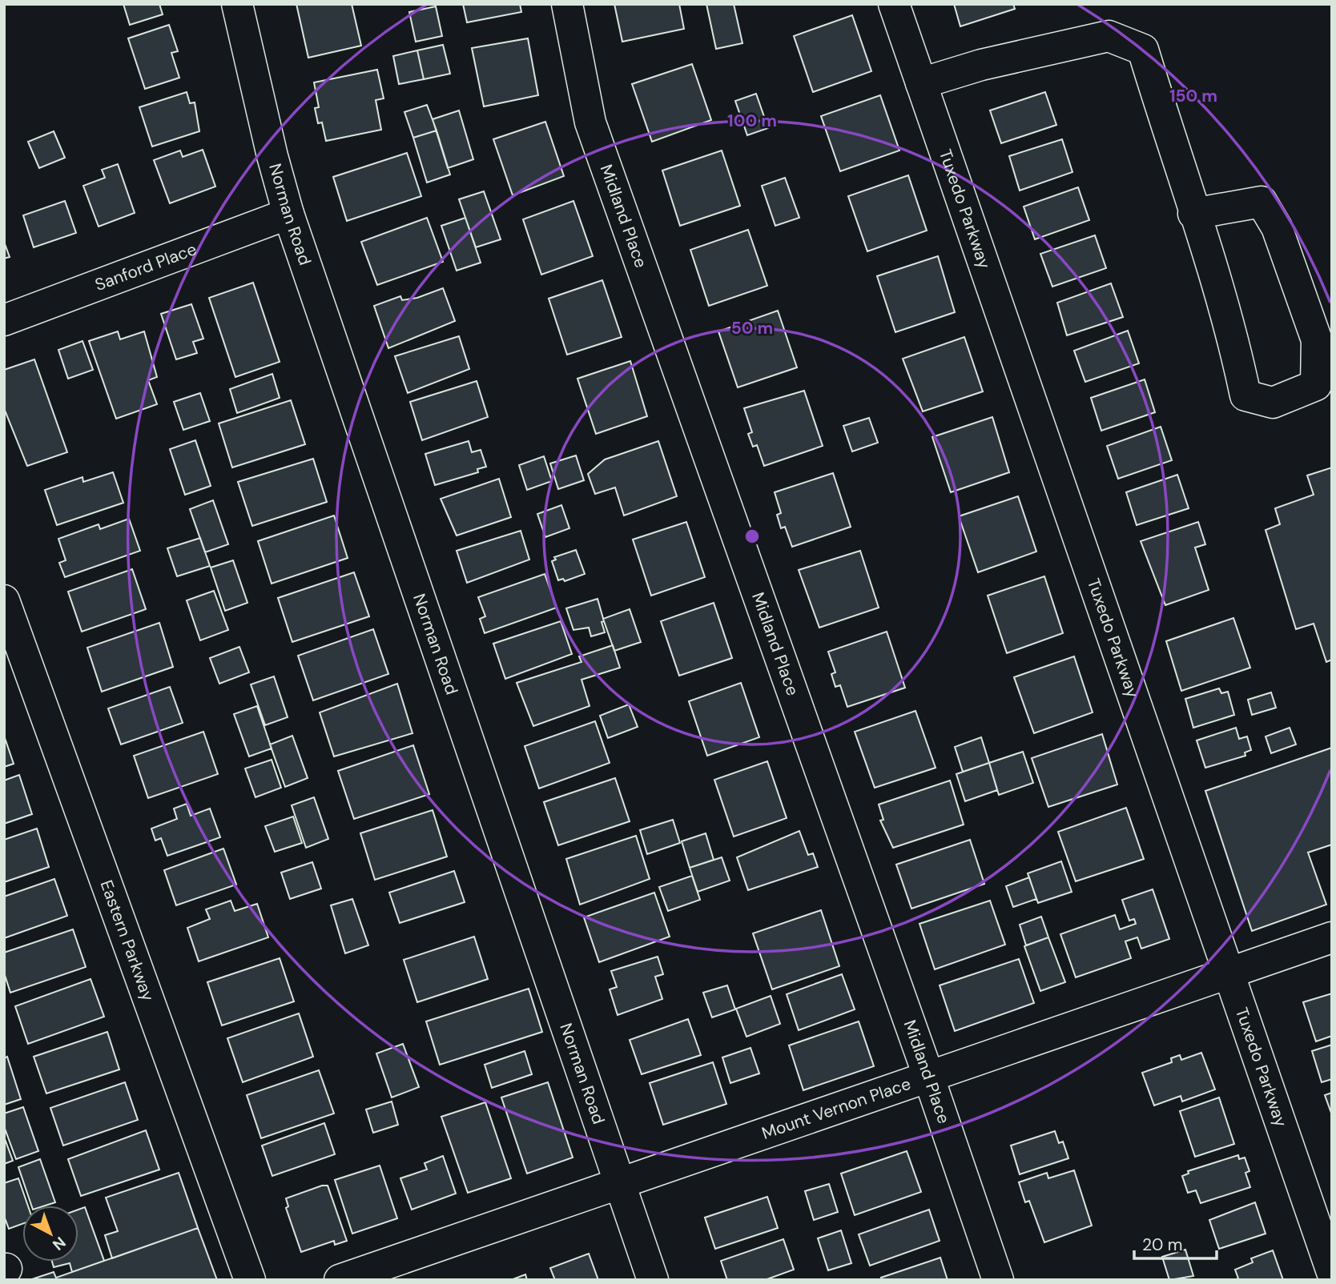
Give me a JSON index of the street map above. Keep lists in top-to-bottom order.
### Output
{
  "streets": {
    "street": [
      "Tuxedo Parkway",
      "Norman Road",
      "Midland Place",
      "Sanford Place",
      "Eastern Parkway",
      "Mount Vernon Place"
    ]
  },
  "crossings": [
    ["Tuxedo Parkway", "Mount Vernon Place"],
    ["Norman Road", "Sanford Place"],
    ["Norman Road", "Mount Vernon Place"],
    ["Midland Place", "Mount Vernon Place"]
  ],
  "scale_bar": "20 m",
  "north": "bottom right",
  "rings": ["150 m", "100 m", "50 m"]
}
